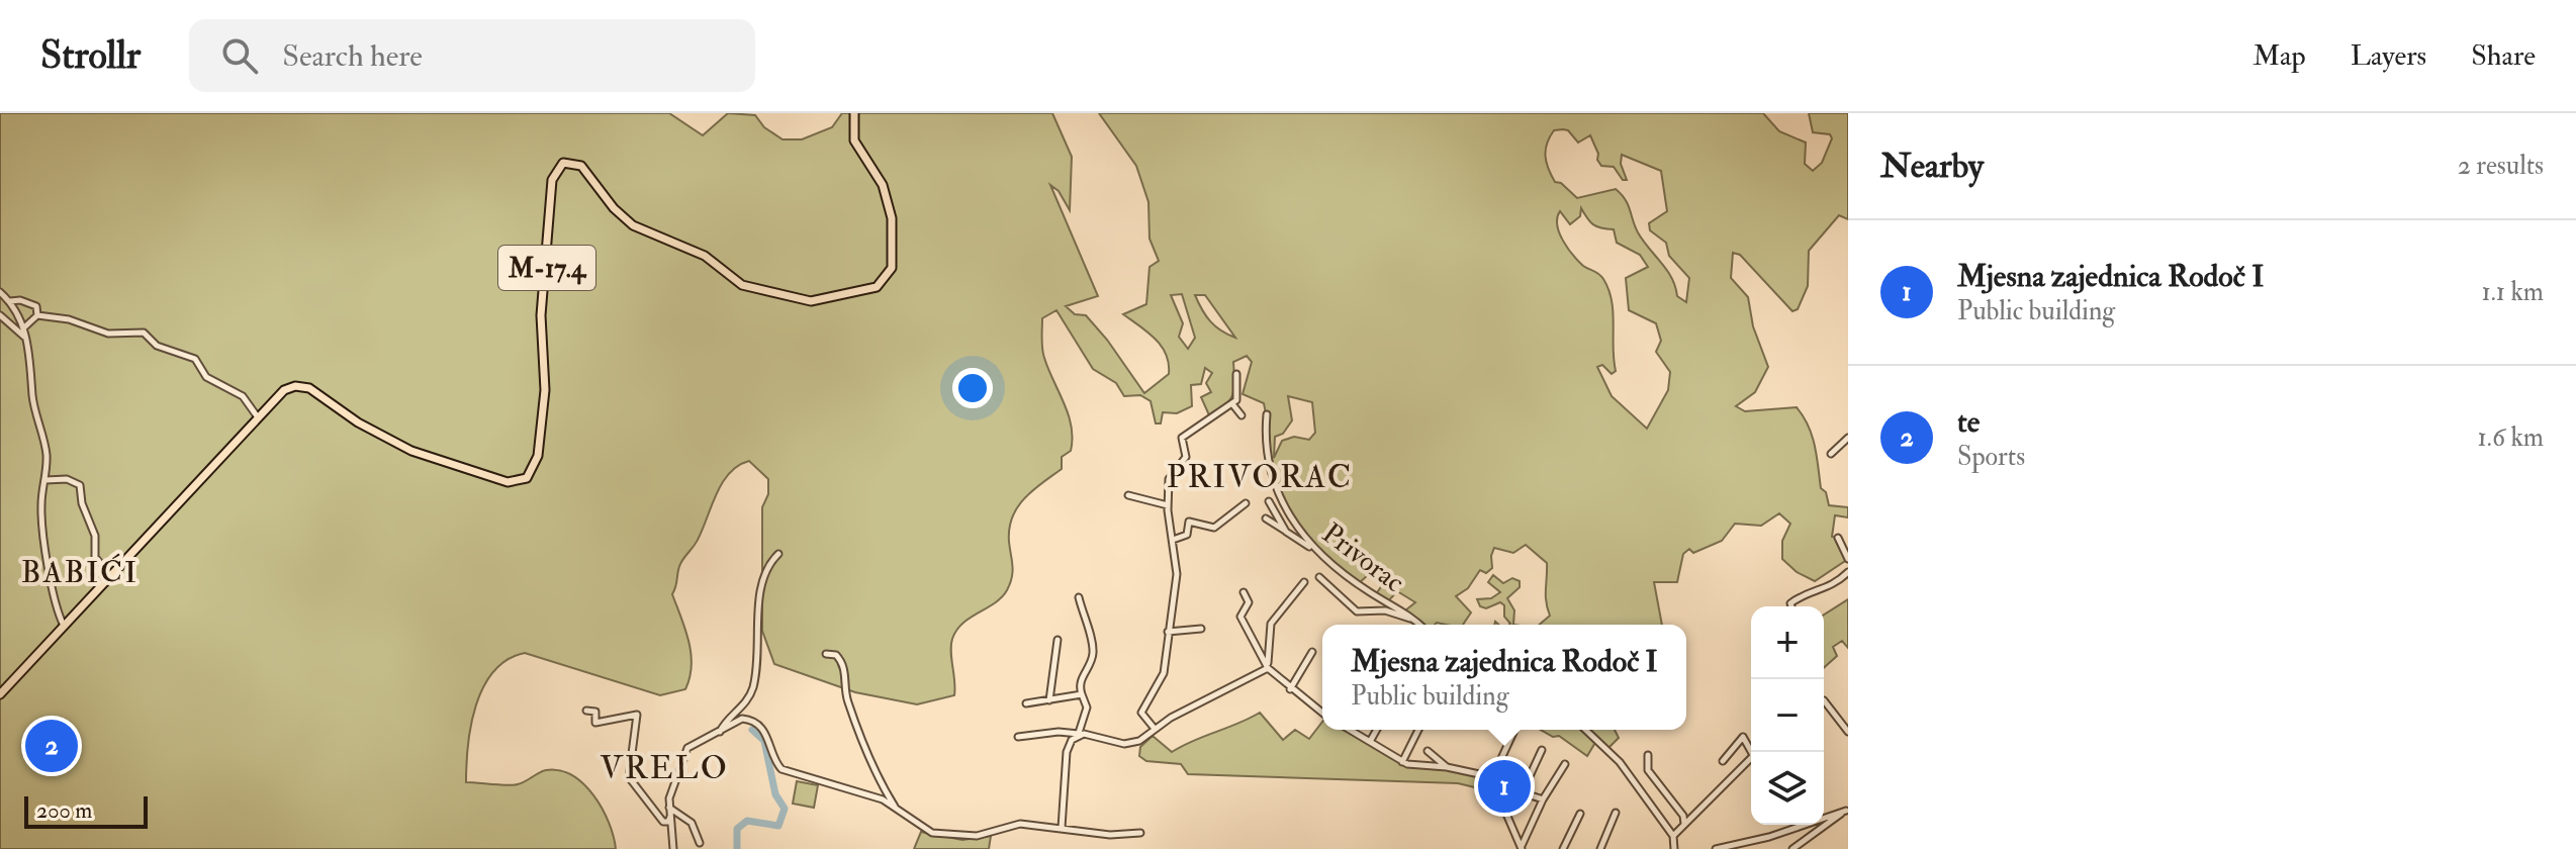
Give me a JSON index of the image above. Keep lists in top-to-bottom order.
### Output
{
  "streets": {
    "main road": ["M-17.4"],
    "street": ["Privorac"]
  },
  "districts": ["PRIVORAC", "BABIĆI", "VRELO"],
  "scale_bar": "200 m",
  "page": {
    "header": "Strollr",
    "search": "Search here",
    "nav": ["Map", "Layers", "Share"],
    "heading": ["Nearby", "2 results"],
    "list": [
      {
        "mark": "1",
        "name": "Mjesna zajednica Rodoč I",
        "note": "Public building",
        "value": "1.1 km"
      },
      {
        "mark": "2",
        "name": "te",
        "note": "Sports",
        "value": "1.6 km"
      }
    ],
    "map_buttons": ["+", "−"],
    "popup": ["Mjesna zajednica Rodoč I", "Public building"],
    "pins": ["2", "1"],
    "scale": "200 m"
  }
}
